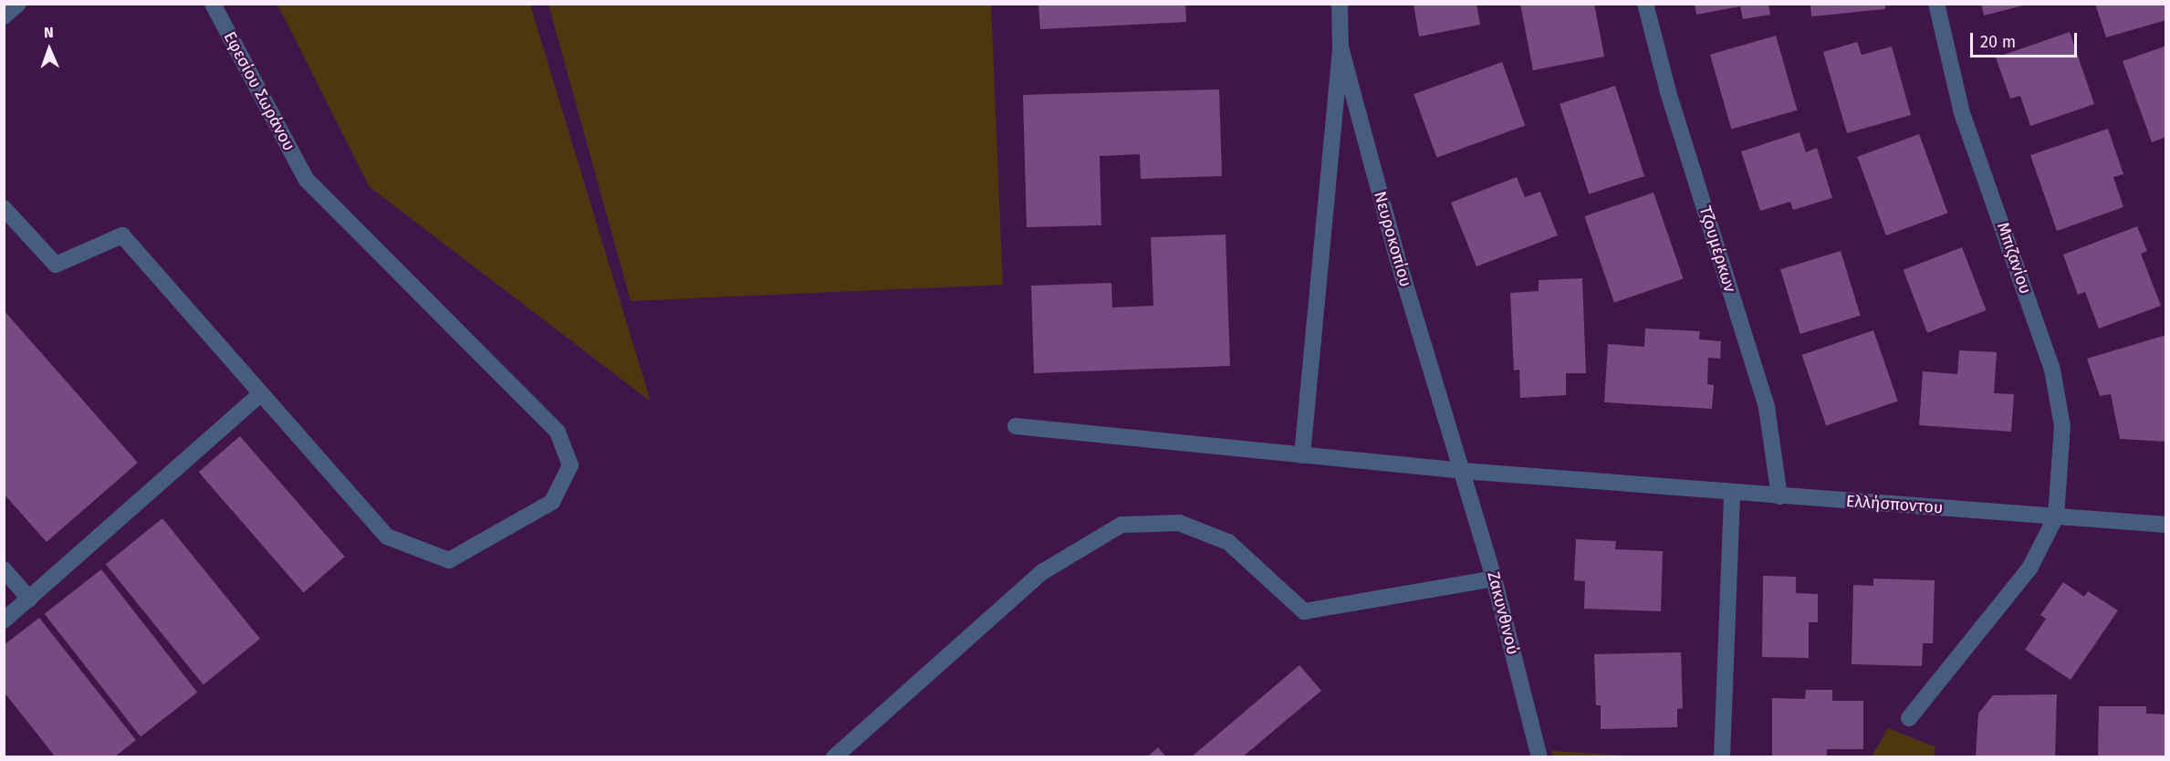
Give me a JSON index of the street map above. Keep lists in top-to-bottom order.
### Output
{
  "streets": {
    "street": [
      "Εφεσίου Σωράνου",
      "Νευροκοπίου",
      "Τζουμέρκων",
      "Μπιζανίου",
      "Ελλήσποντου",
      "Ζακυνθινού"
    ]
  },
  "crossings": [
    ["Νευροκοπίου", "Ελλήσποντου"],
    ["Νευροκοπίου", "Ζακυνθινού"],
    ["Τζουμέρκων", "Ελλήσποντου"],
    ["Μπιζανίου", "Ελλήσποντου"],
    ["Ελλήσποντου", "Ζακυνθινού"]
  ],
  "scale_bar": "20 m",
  "north": "top"
}
